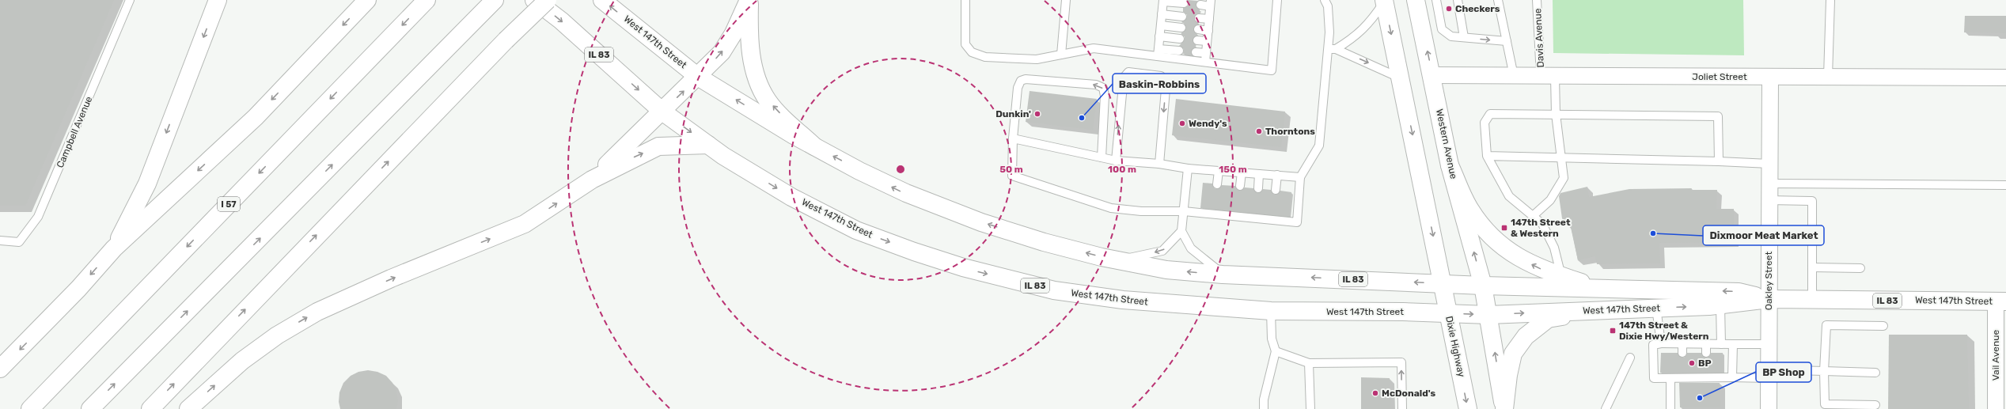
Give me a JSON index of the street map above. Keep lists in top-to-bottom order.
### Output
{
  "streets": {
    "main road": [
      "West 147th Street",
      "IL 83",
      "Western Avenue",
      "I 57",
      "Dixie Highway"
    ],
    "street": ["Joliet Street", "Oakley Street", "Vail Avenue"],
    "lane": ["Davis Avenue", "Campbell Avenue"]
  },
  "crossings": [
    ["Davis Avenue", "Joliet Street"],
    ["West 147th Street", "Western Avenue"],
    ["West 147th Street", "Oakley Street"],
    ["West 147th Street", "Dixie Highway"],
    ["West 147th Street", "Vail Avenue"],
    ["Joliet Street", "Western Avenue"],
    ["Joliet Street", "Oakley Street"]
  ],
  "places": {
    "other": [
      "Checkers",
      "Dunkin'",
      "Baskin-Robbins",
      "Wendy's",
      "Thorntons",
      "Dixmoor Meat Market",
      "BP",
      "McDonald's",
      "BP Shop"
    ],
    "transit": ["147th Street & Western", "147th Street & Dixie Hwy/Western"]
  },
  "rings": ["50 m", "100 m", "150 m"]
}
